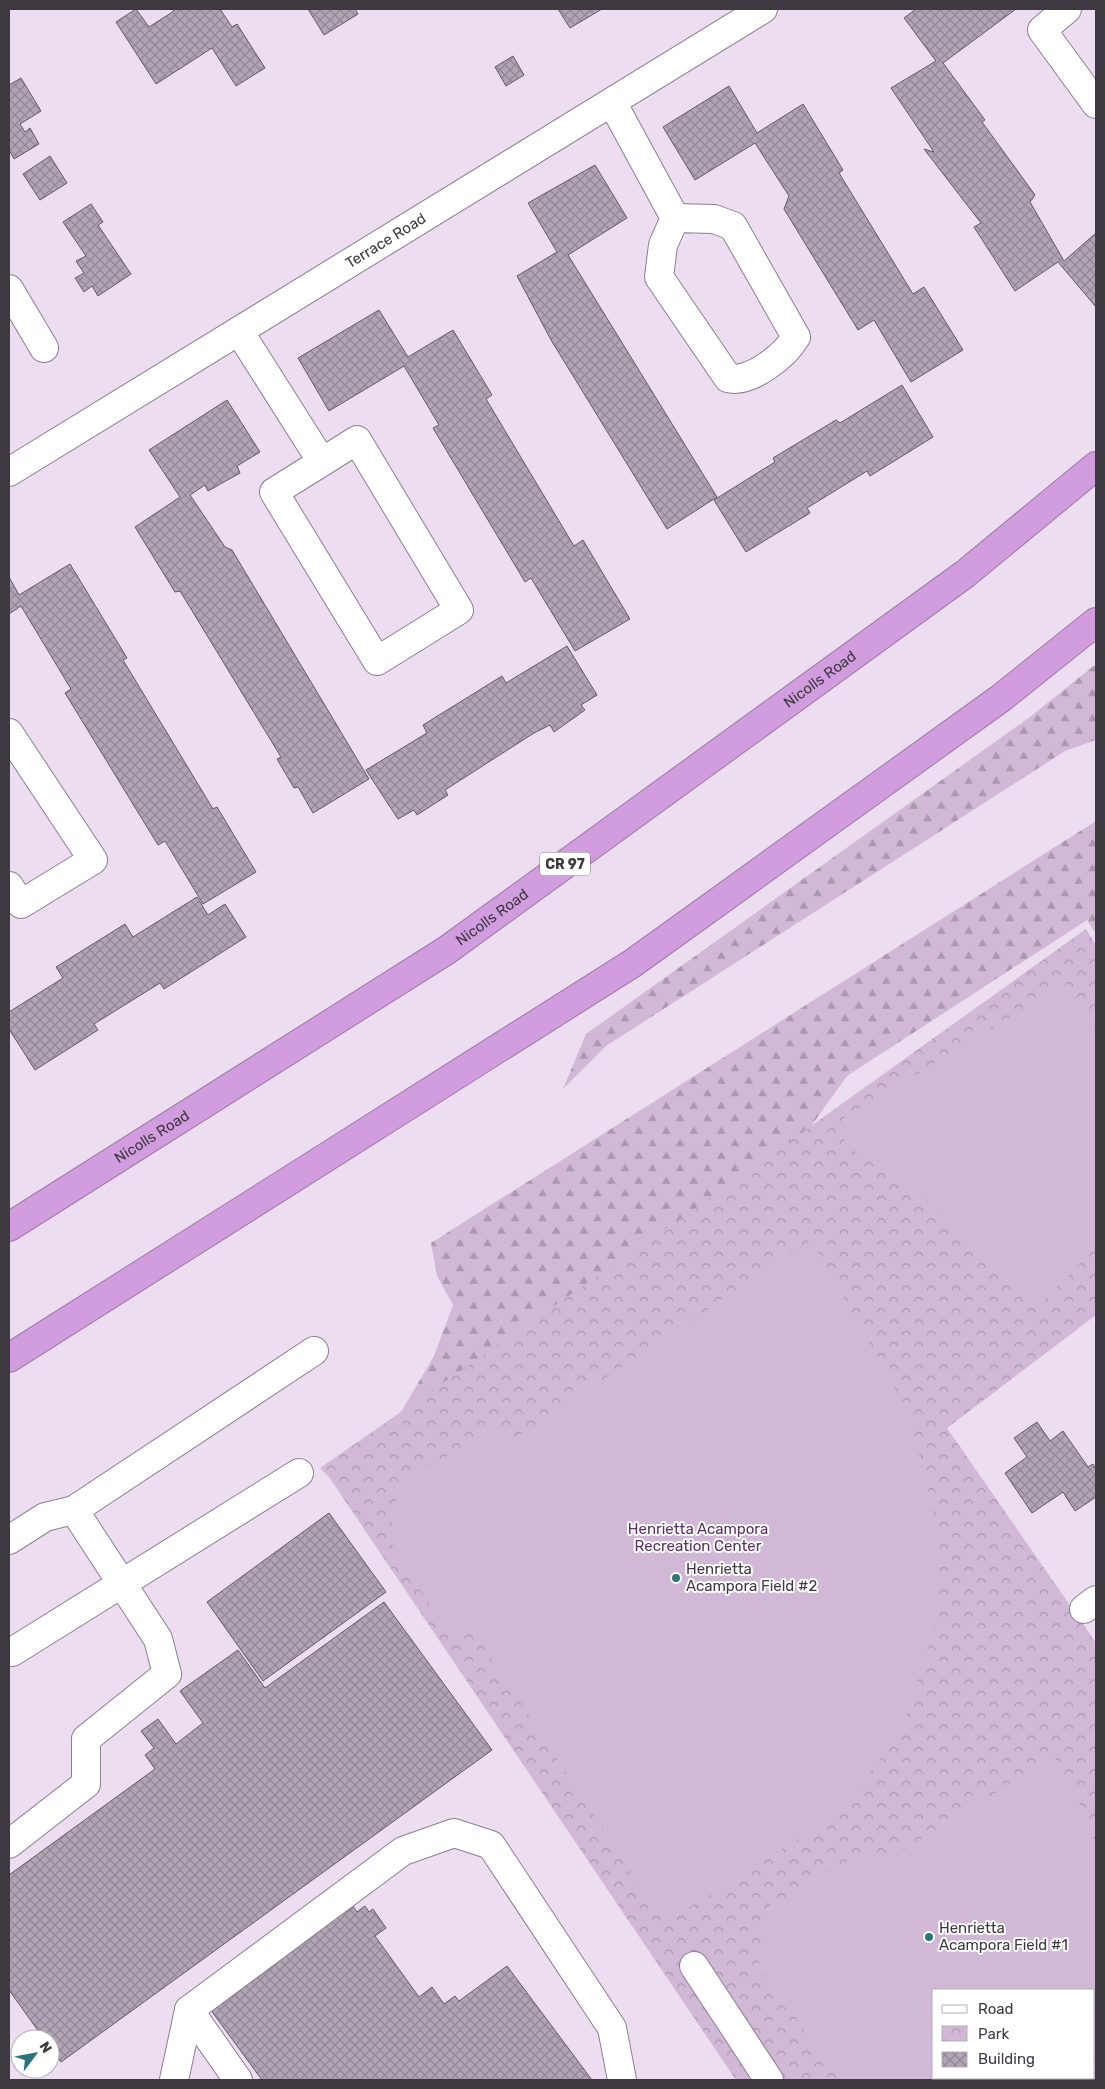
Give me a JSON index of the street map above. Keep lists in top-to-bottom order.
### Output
{
  "streets": {
    "highway": ["Nicolls Road", "CR 97"],
    "street": ["Terrace Road"]
  },
  "parks": ["Henrietta Acampora Recreation Center"],
  "places": ["Henrietta Acampora Field #2", "Henrietta Acampora Field #1"],
  "legend": ["Road", "Park", "Building"],
  "north": "top right"
}
